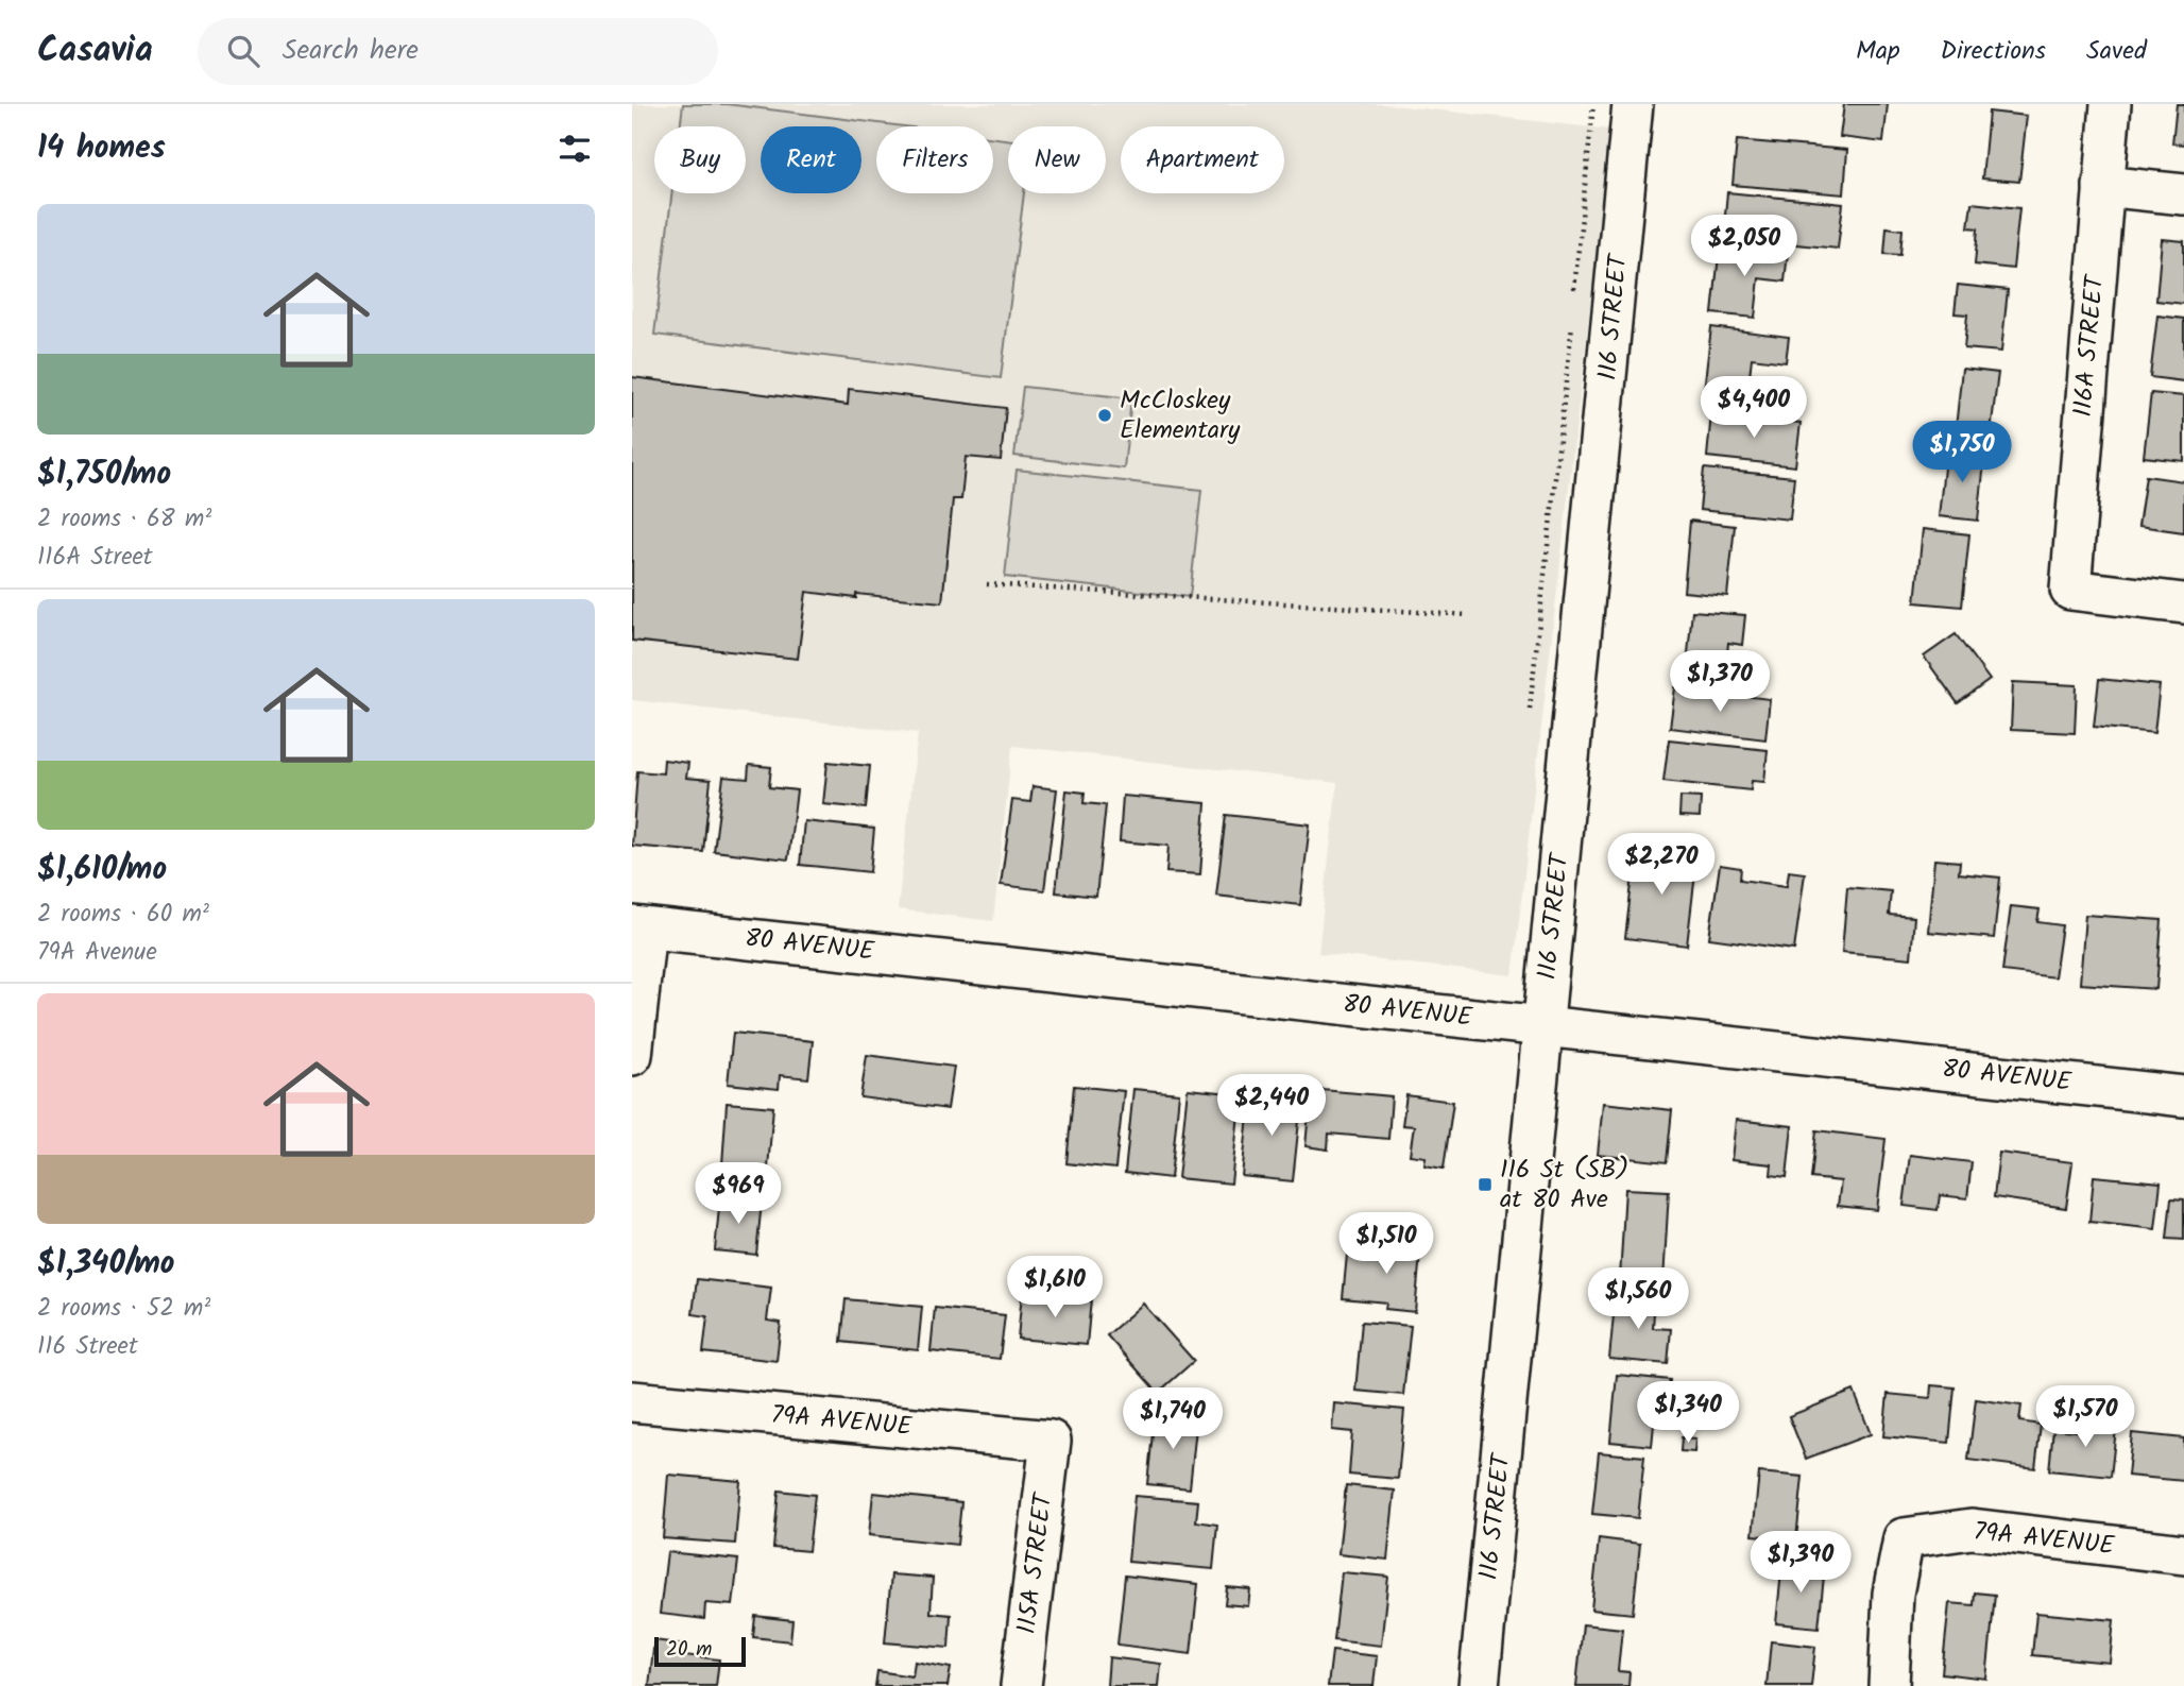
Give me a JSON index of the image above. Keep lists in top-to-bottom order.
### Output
{
  "streets": {
    "street": [
      "116 STREET",
      "116A STREET",
      "80 AVENUE",
      "79A AVENUE",
      "115A STREET"
    ]
  },
  "crossings": [
    ["116 STREET", "80 AVENUE"],
    ["79A AVENUE", "115A STREET"]
  ],
  "places": {
    "other": ["McCloskey Elementary"],
    "transit": ["116 St (SB) at 80 Ave"]
  },
  "scale_bar": "20 m",
  "page": {
    "header": "Casavia",
    "search": "Search here",
    "nav": ["Map", "Directions", "Saved"],
    "heading": "14 homes",
    "chip": [
      "Buy",
      "Rent",
      "Filters",
      "New",
      "Apartment"
    ],
    "list": [
      {
        "name": "$1,750/mo",
        "note": "2 rooms · 68 m² · 116A Street"
      },
      {
        "name": "$1,610/mo",
        "note": "2 rooms · 60 m² · 79A Avenue"
      },
      {
        "name": "$1,340/mo",
        "note": "2 rooms · 52 m² · 116 Street"
      }
    ],
    "price": [
      "$2,050",
      "$4,400",
      "$1,750",
      "$1,370",
      "$2,270",
      "$2,440",
      "$969",
      "$1,510",
      "$1,610",
      "$1,560",
      "$1,340",
      "$1,570",
      "$1,740",
      "$1,390"
    ],
    "scale": "20 m"
  }
}
